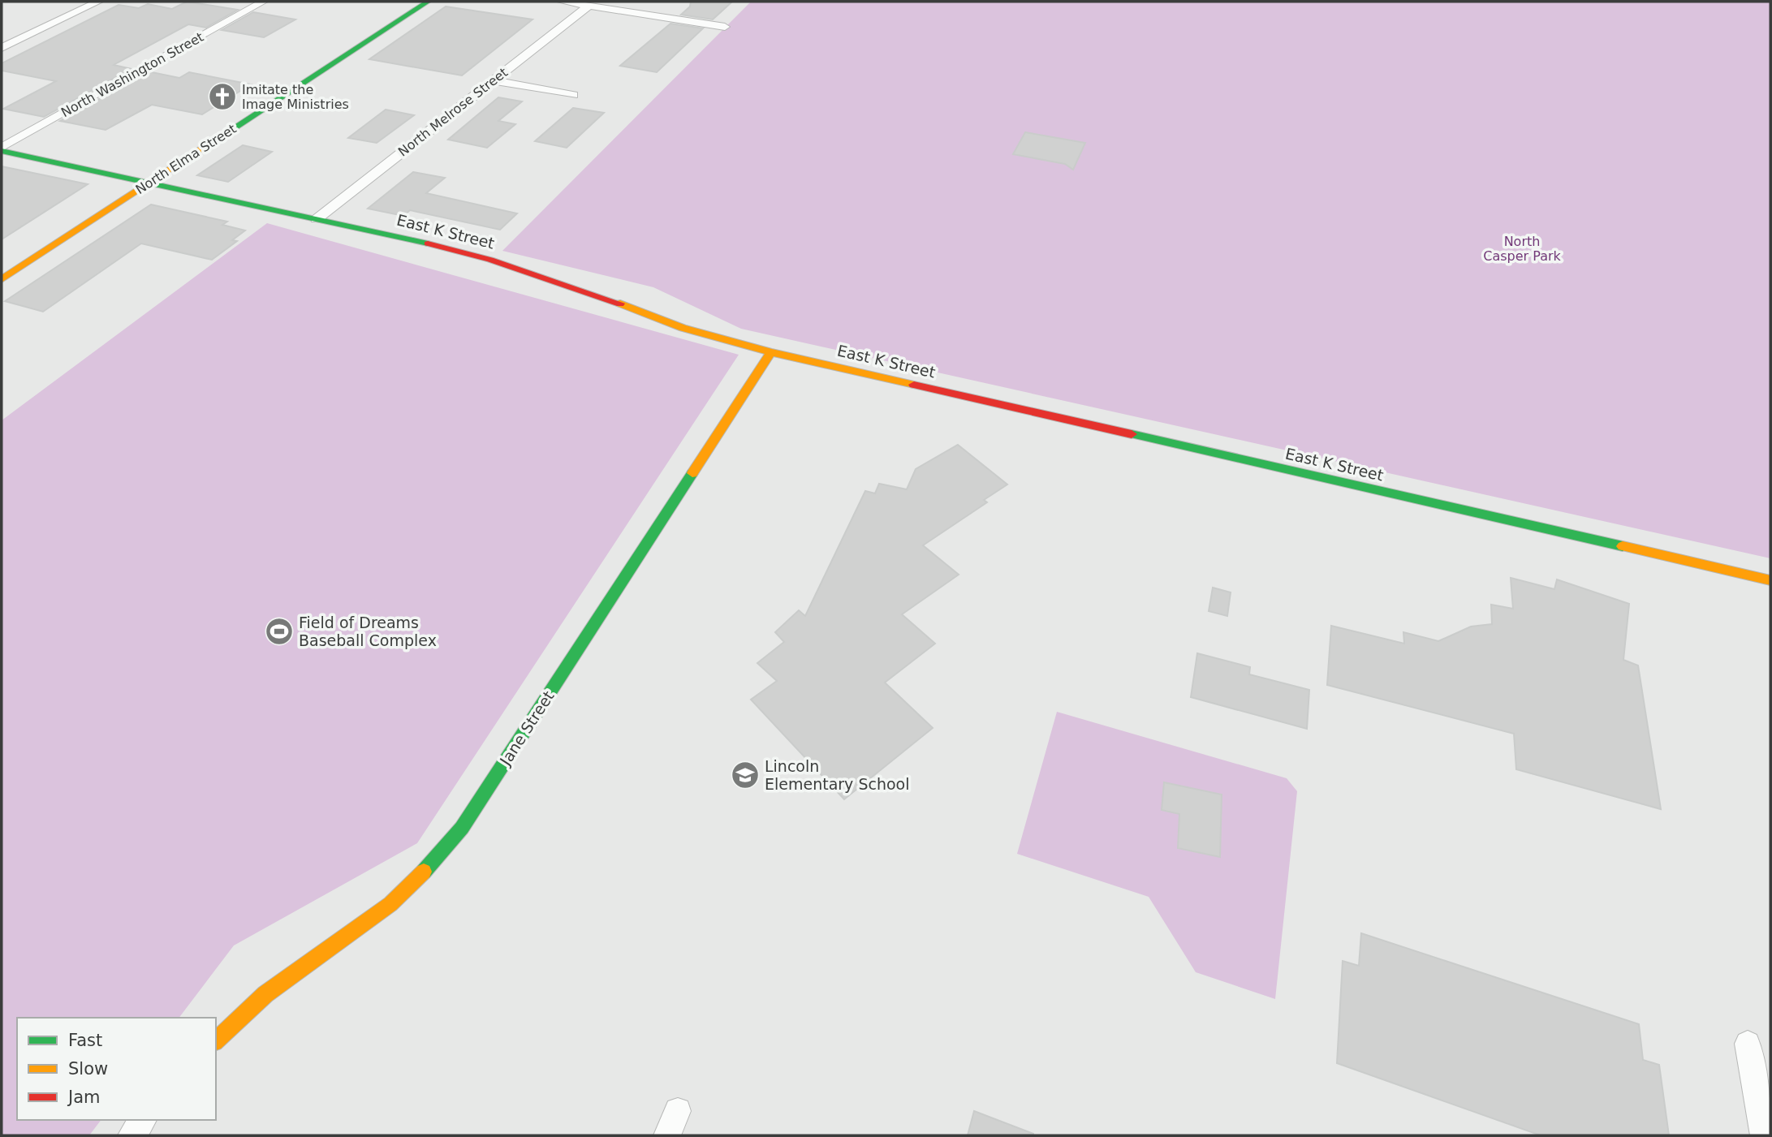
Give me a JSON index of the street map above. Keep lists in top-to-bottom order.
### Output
{
  "streets": {
    "street": [
      "North Washington Street",
      "North Melrose Street",
      "North Elma Street",
      "East K Street",
      "Jane Street"
    ]
  },
  "crossings": [
    ["North Washington Street", "East K Street"],
    ["North Melrose Street", "East K Street"],
    ["North Elma Street", "East K Street"],
    ["East K Street", "Jane Street"]
  ],
  "parks": ["North Casper Park"],
  "places": {
    "church": ["Imitate the Image Ministries"],
    "sports": ["Field of Dreams Baseball Complex"],
    "school or university": ["Lincoln Elementary School"]
  },
  "legend": ["Fast", "Slow", "Jam"]
}
